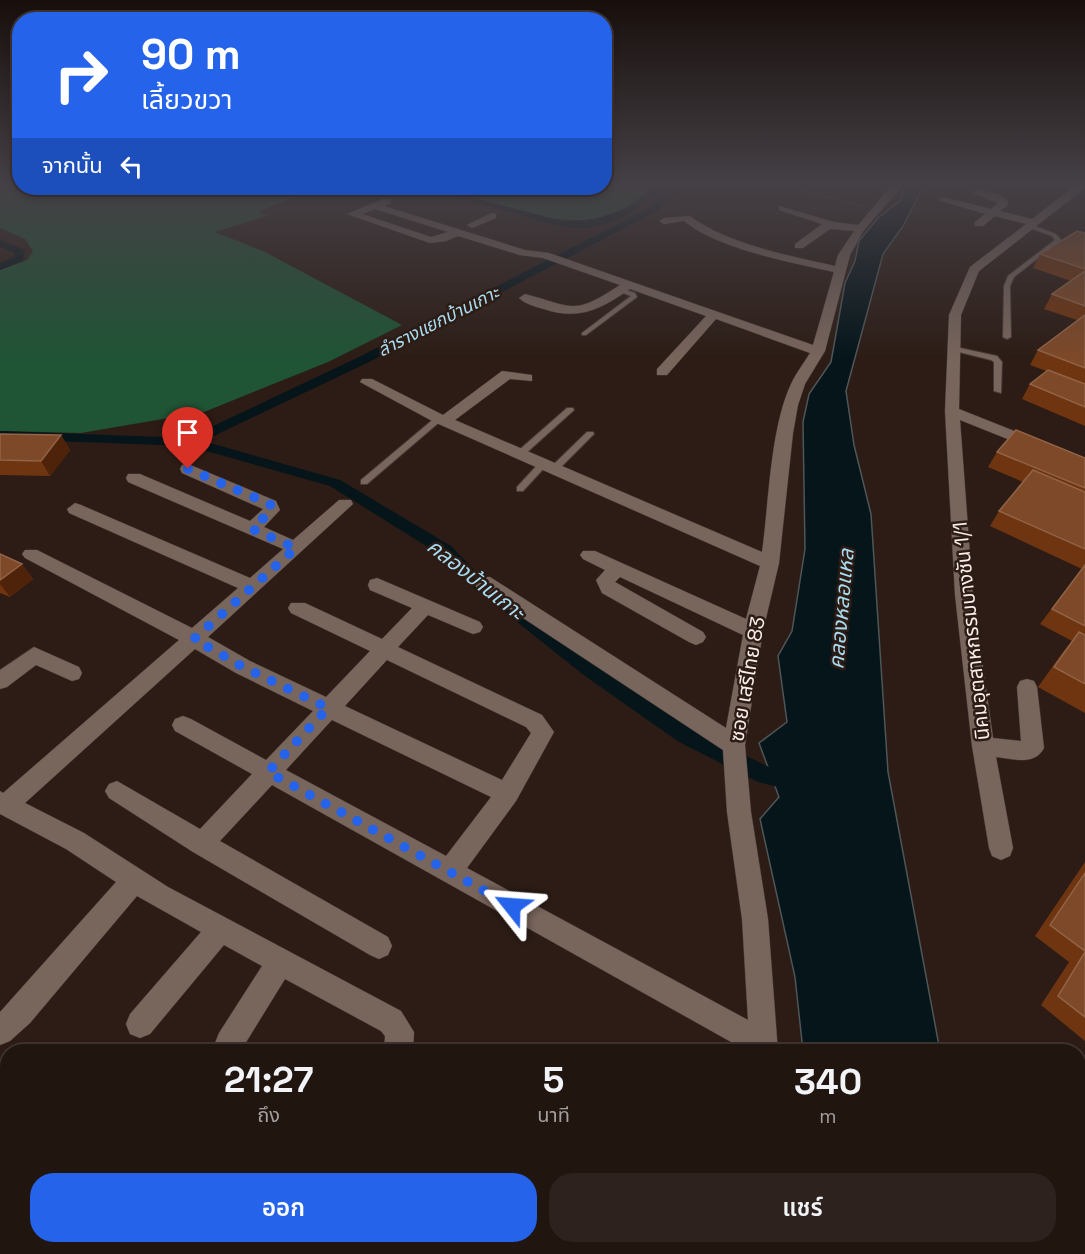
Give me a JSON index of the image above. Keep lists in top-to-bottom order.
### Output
{
  "streets": {
    "street": ["นิคมอุตสาหกรรมบางชัน 1/1", "ซอย เสรีไทย 83"]
  },
  "water": ["ลำรางแยกบ้านเกาะ", "คลองบ้านเกาะ", "คลองหลอแหล"],
  "page": {
    "turn": ["90 m", "เลี้ยวขวา"],
    "then": "จากนั้น",
    "eta": [
      "21:27",
      "ถึง",
      "5",
      "นาที",
      "340",
      "m"
    ],
    "buttons": ["ออก", "แชร์"]
  }
}
